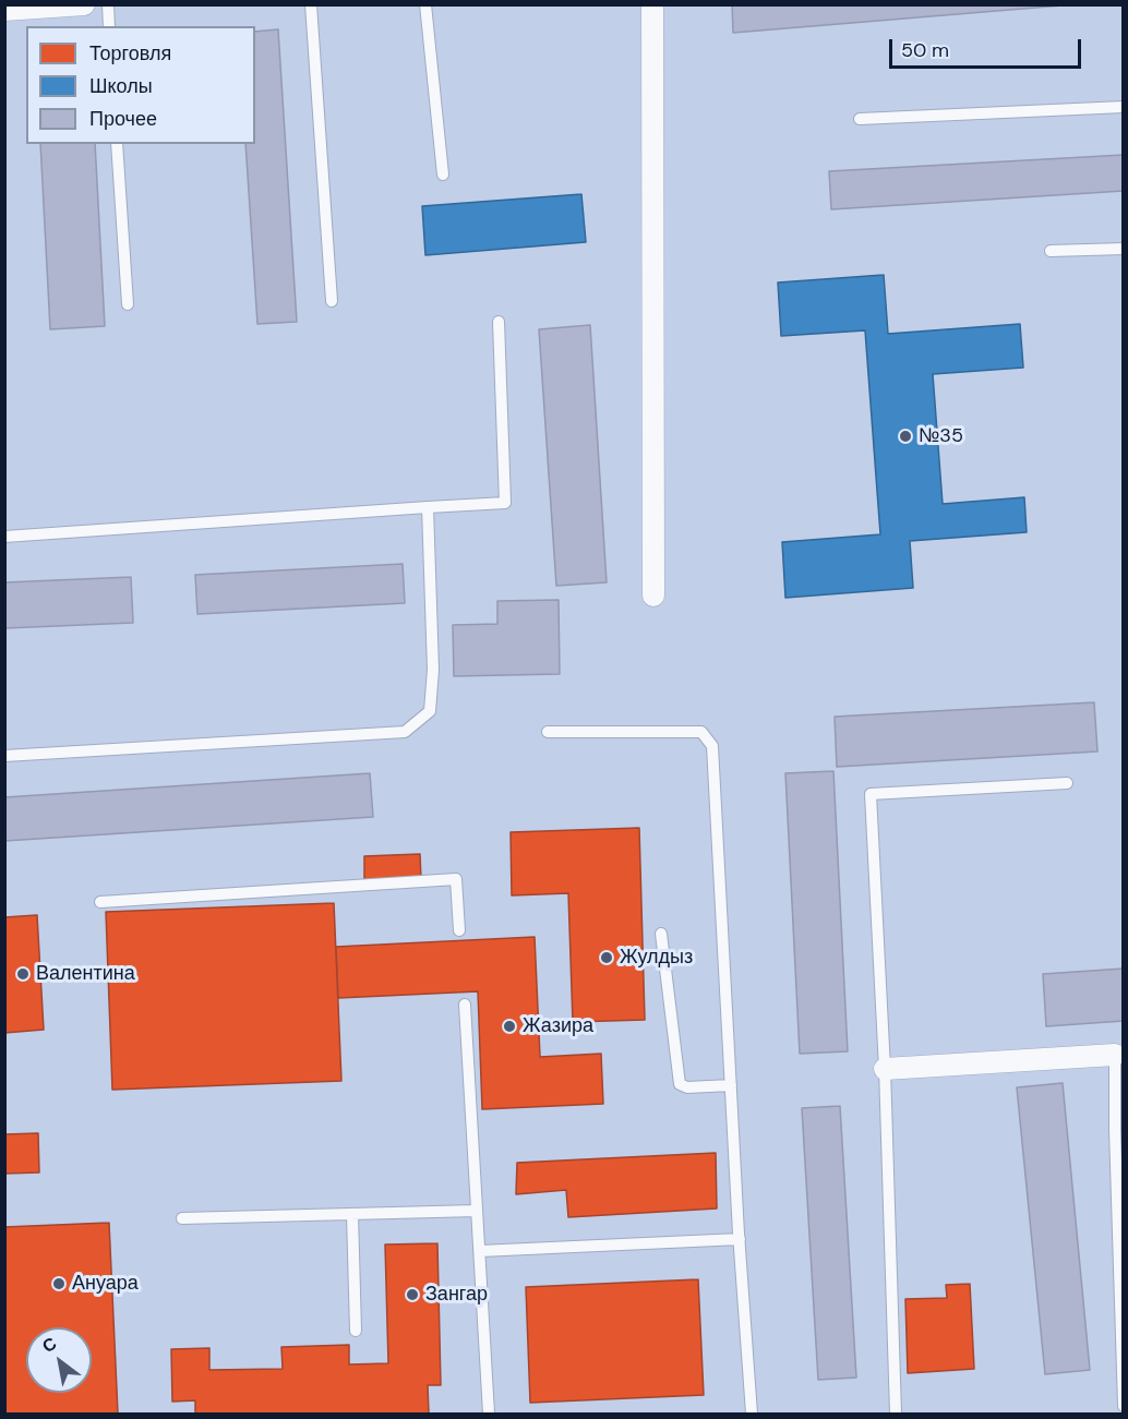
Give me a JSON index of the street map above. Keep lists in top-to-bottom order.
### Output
{
  "places": [
    "№35",
    "Жулдыз",
    "Валентина",
    "Жазира",
    "Ануара",
    "Зангар"
  ],
  "legend": ["Торговля", "Школы", "Прочее"],
  "scale_bar": "50 m",
  "north": "top left"
}
